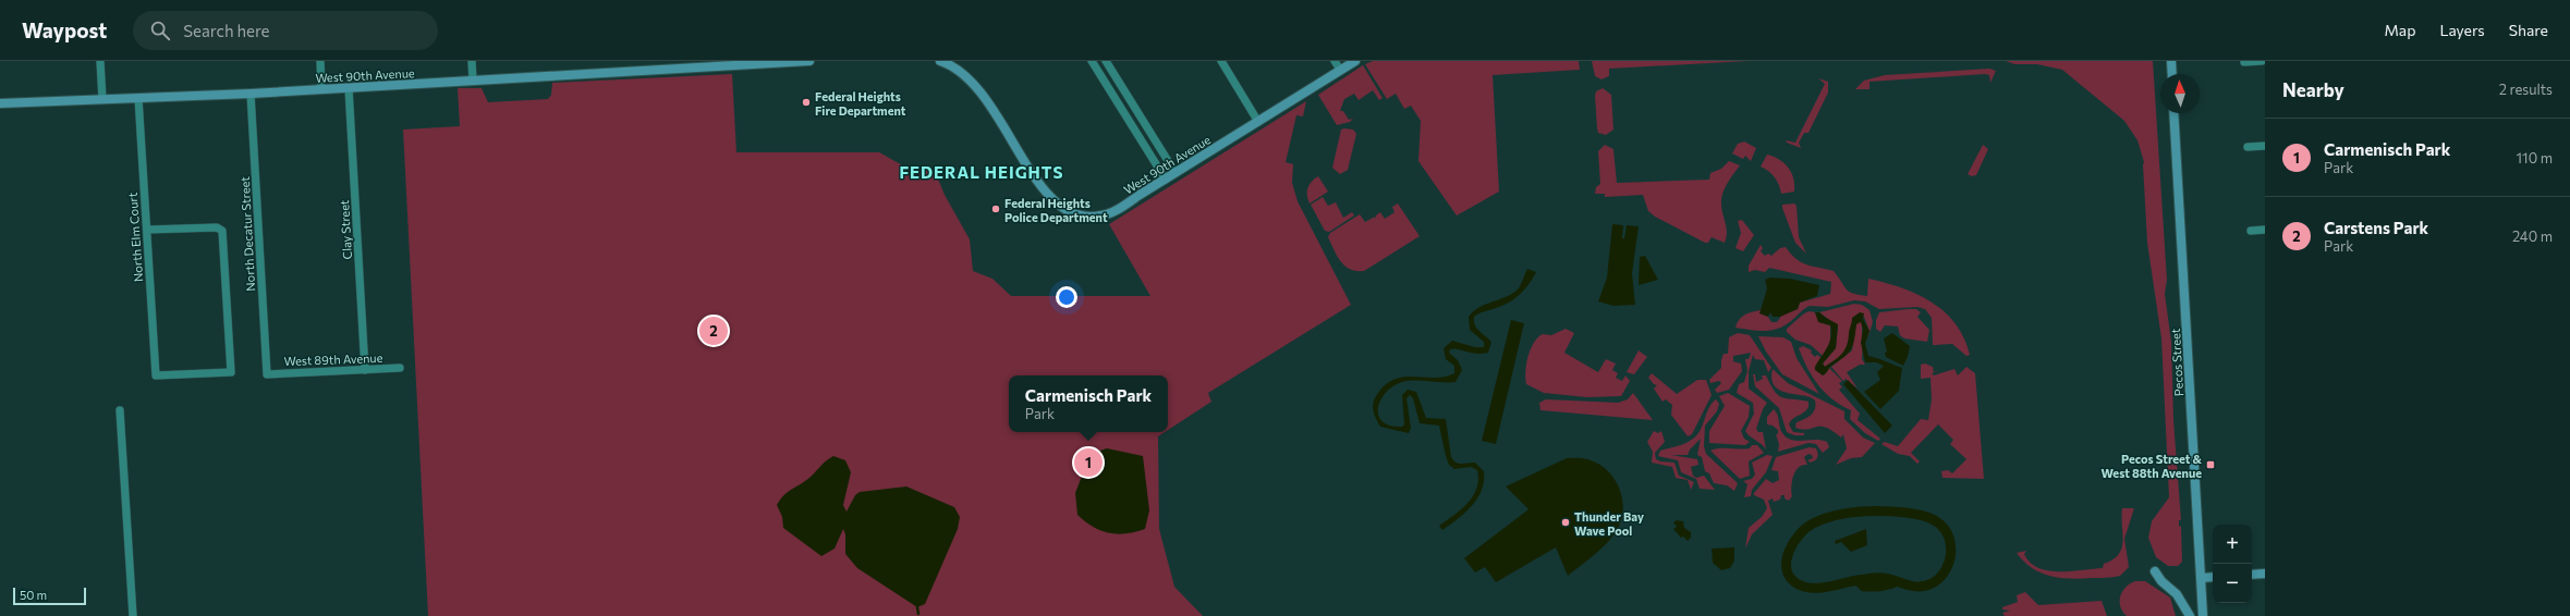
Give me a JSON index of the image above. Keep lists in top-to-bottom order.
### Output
{
  "streets": {
    "street": [
      "West 90th Avenue",
      "Clay Street",
      "North Decatur Street",
      "North Elm Court",
      "West 89th Avenue",
      "Pecos Street"
    ]
  },
  "crossings": [
    ["West 90th Avenue", "Clay Street"],
    ["West 90th Avenue", "North Decatur Street"],
    ["West 90th Avenue", "North Elm Court"],
    ["Clay Street", "West 89th Avenue"],
    ["North Decatur Street", "West 89th Avenue"]
  ],
  "districts": ["FEDERAL HEIGHTS"],
  "places": {
    "other": ["Federal Heights Fire Department", "Federal Heights Police Department", "Thunder Bay Wave Pool"],
    "transit": ["Pecos Street & West 88th Avenue"]
  },
  "scale_bar": "50 m",
  "north": "top",
  "page": {
    "header": "Waypost",
    "search": "Search here",
    "nav": ["Map", "Layers", "Share"],
    "heading": ["Nearby", "2 results"],
    "list": [
      {
        "mark": "1",
        "name": "Carmenisch Park",
        "note": "Park",
        "value": "110 m"
      },
      {
        "mark": "2",
        "name": "Carstens Park",
        "note": "Park",
        "value": "240 m"
      }
    ],
    "pins": ["2", "1"],
    "popup": ["Carmenisch Park", "Park"],
    "map_buttons": ["+", "−"],
    "scale": "50 m"
  }
}
